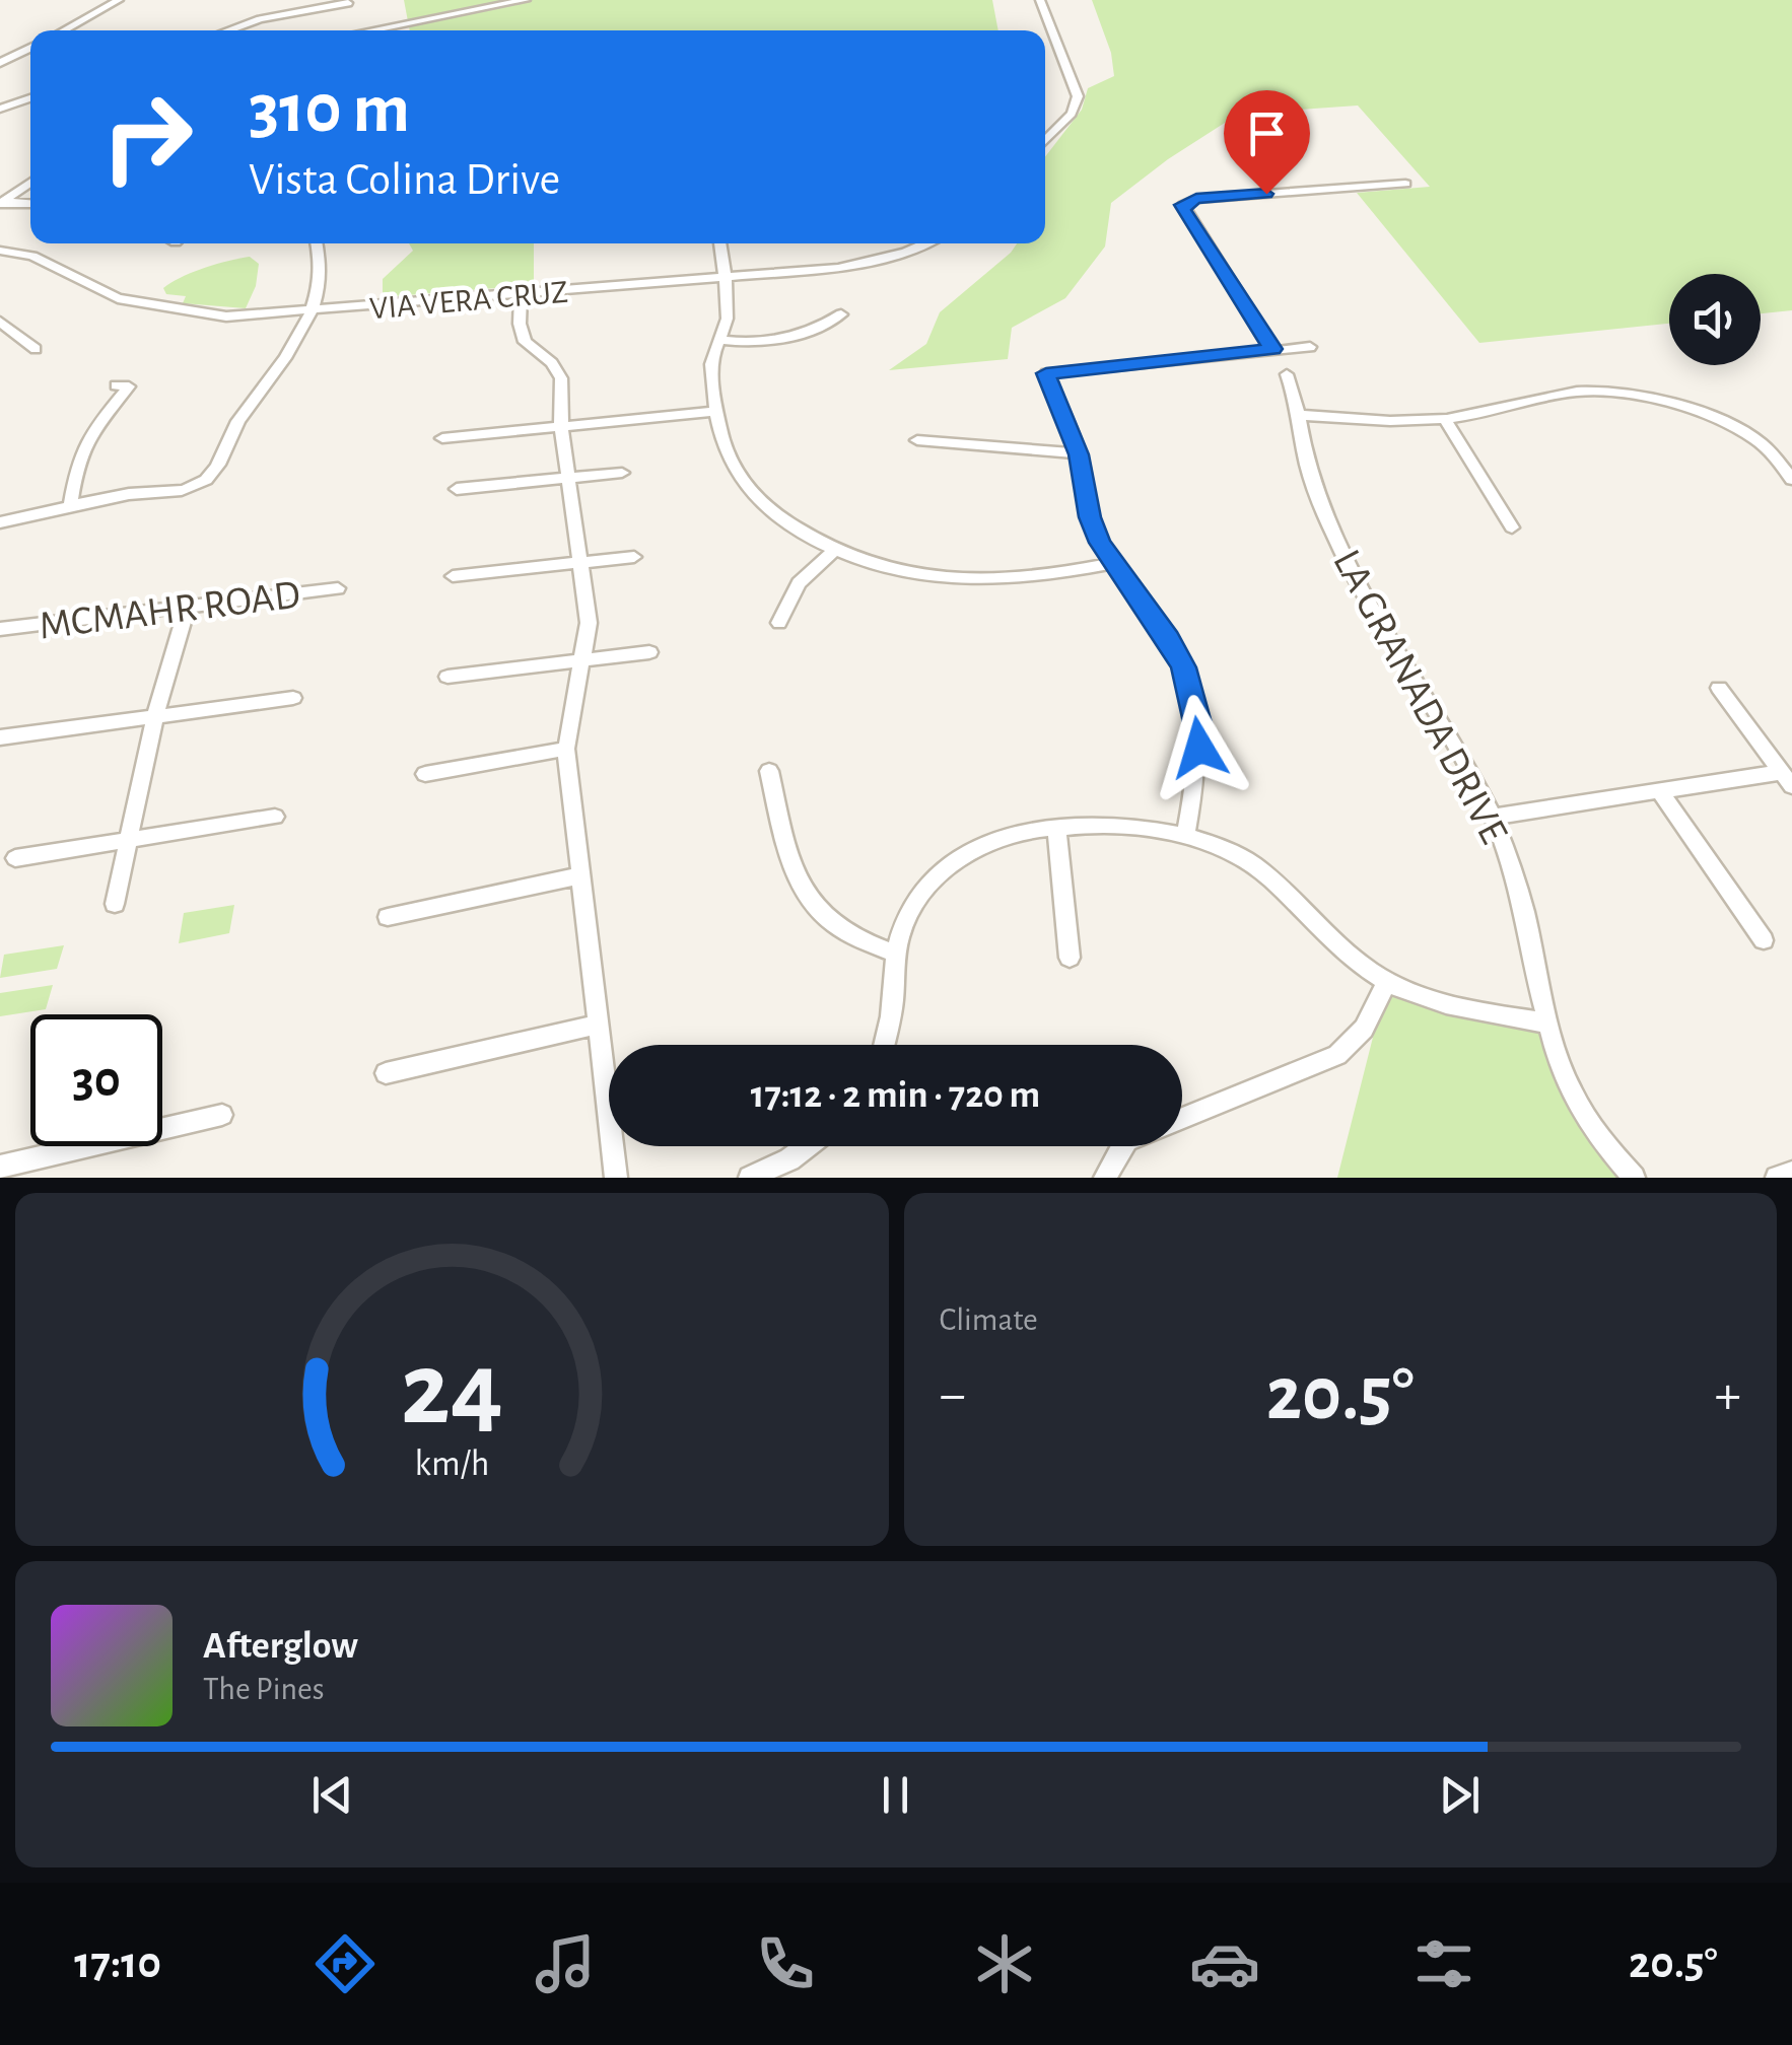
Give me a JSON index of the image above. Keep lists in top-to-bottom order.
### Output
{
  "streets": {
    "street": ["VIA VERA CRUZ", "MCMAHR ROAD", "LA GRANADA DRIVE"]
  },
  "page": {
    "turn": ["310 m", "Vista Colina Drive"],
    "limit": "30",
    "trip": "17:12 · 2 min · 720 m",
    "tile": "Climate",
    "heat": ["−", "20.5°", "+"],
    "song": ["Afterglow", "The Pines"],
    "tabs": ["17:10", "20.5°"],
    "gauge": ["24", "km/h"]
  }
}
